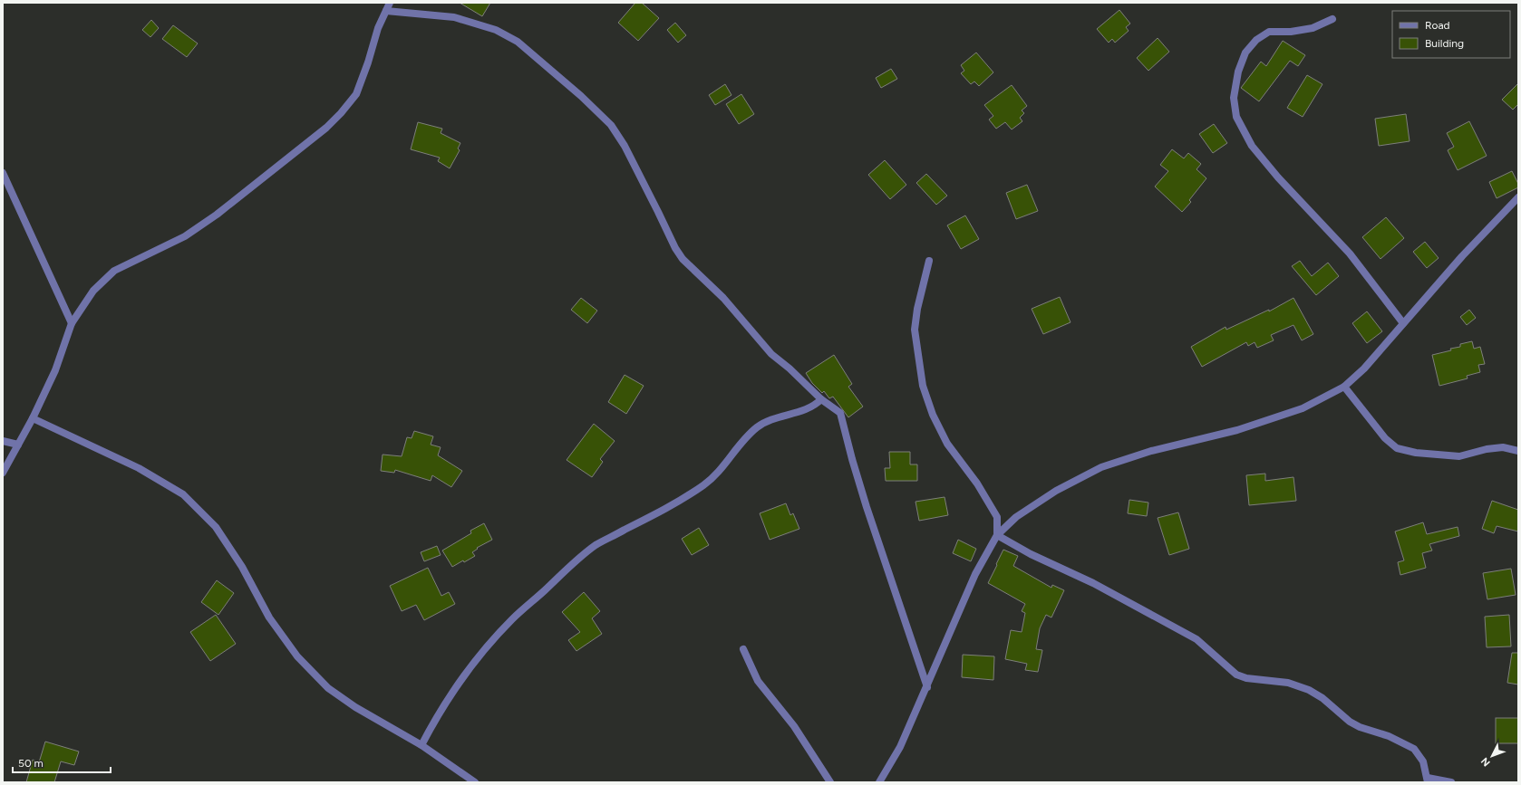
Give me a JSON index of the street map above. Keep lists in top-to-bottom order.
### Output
{
  "legend": ["Road", "Building"],
  "scale_bar": "50 m",
  "north": "bottom left"
}
